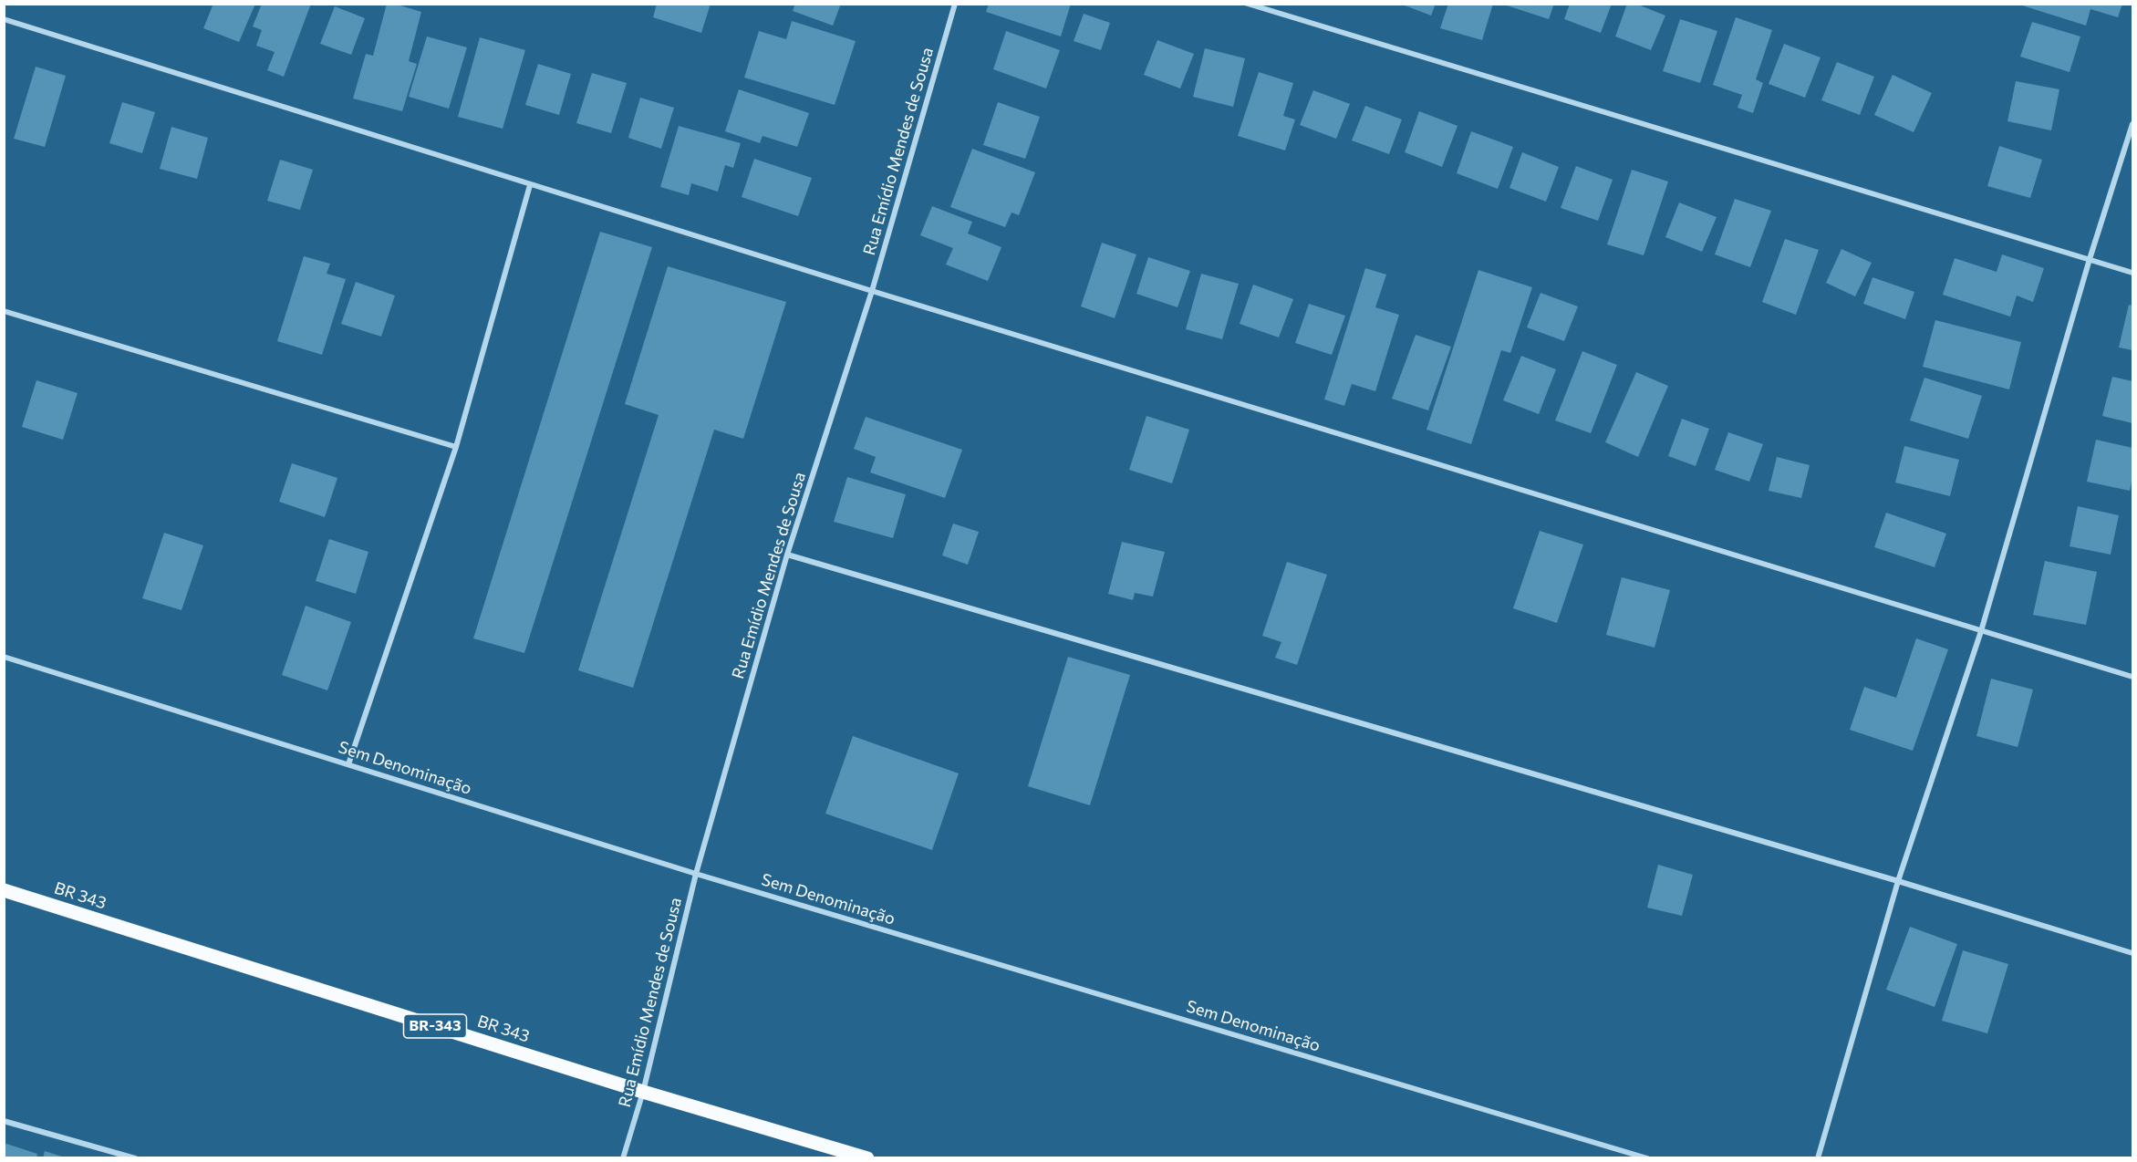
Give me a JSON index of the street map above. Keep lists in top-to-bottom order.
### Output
{
  "streets": {
    "main road": ["BR 343", "BR-343"],
    "street": ["Rua Emídio Mendes de Sousa", "Sem Denominação"]
  },
  "crossings": [
    ["Rua Emídio Mendes de Sousa", "Sem Denominação"],
    ["Rua Emídio Mendes de Sousa", "BR 343"]
  ]
}
